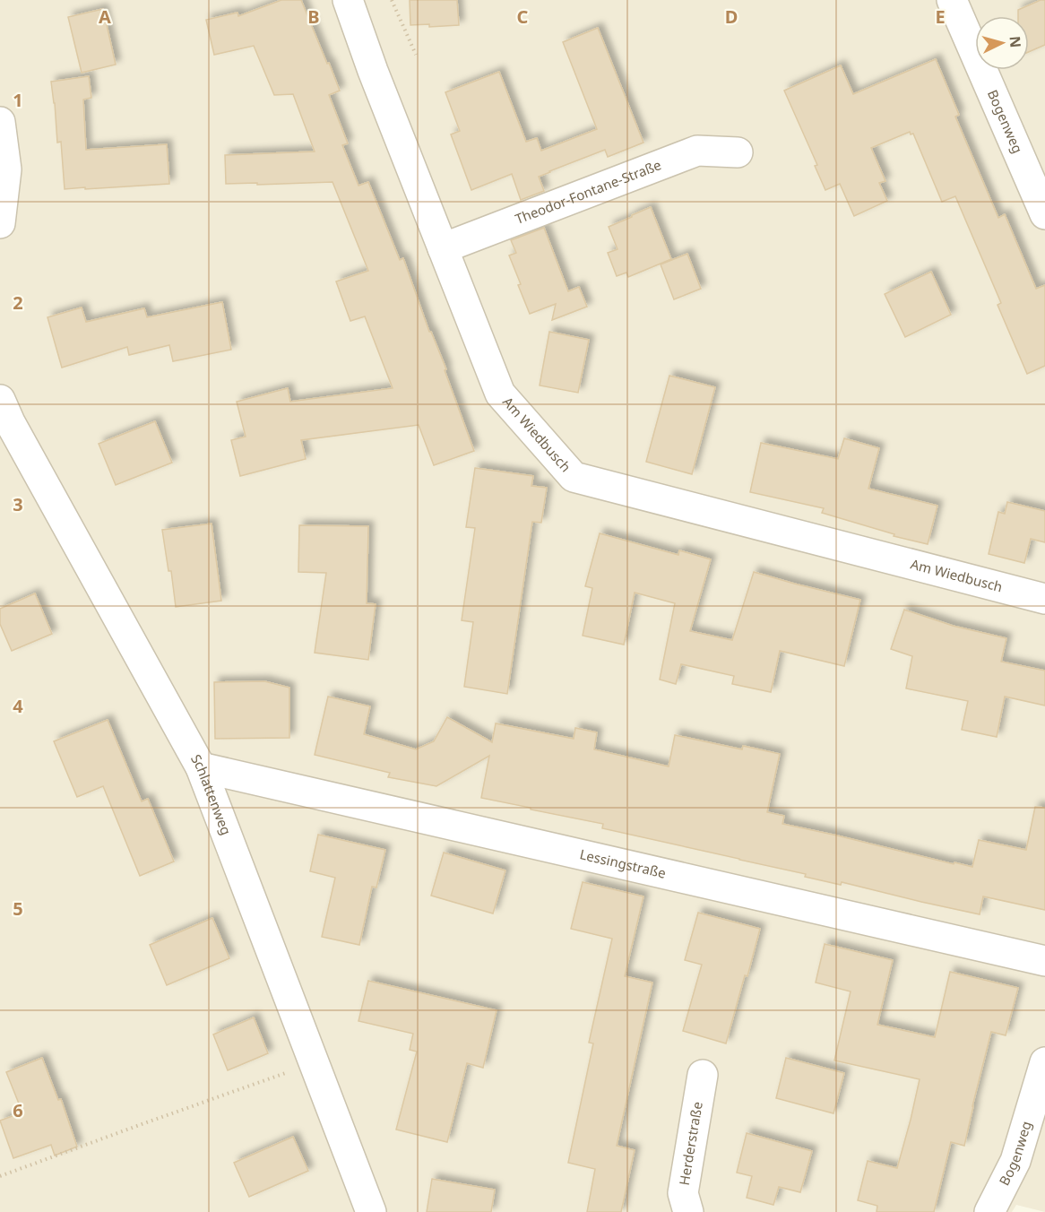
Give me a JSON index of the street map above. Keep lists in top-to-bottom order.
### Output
{
  "streets": {
    "street": [
      "Bogenweg",
      "Theodor-Fontane-Straße",
      "Am Wiedbusch",
      "Schlattenweg",
      "Lessingstraße",
      "Herderstraße"
    ]
  },
  "crossings": [
    ["Theodor-Fontane-Straße", "Am Wiedbusch"],
    ["Schlattenweg", "Lessingstraße"]
  ],
  "north": "right",
  "grid": {
    "columns": [
      "A",
      "B",
      "C",
      "D",
      "E"
    ],
    "rows": [
      "1",
      "2",
      "3",
      "4",
      "5",
      "6"
    ]
  }
}
